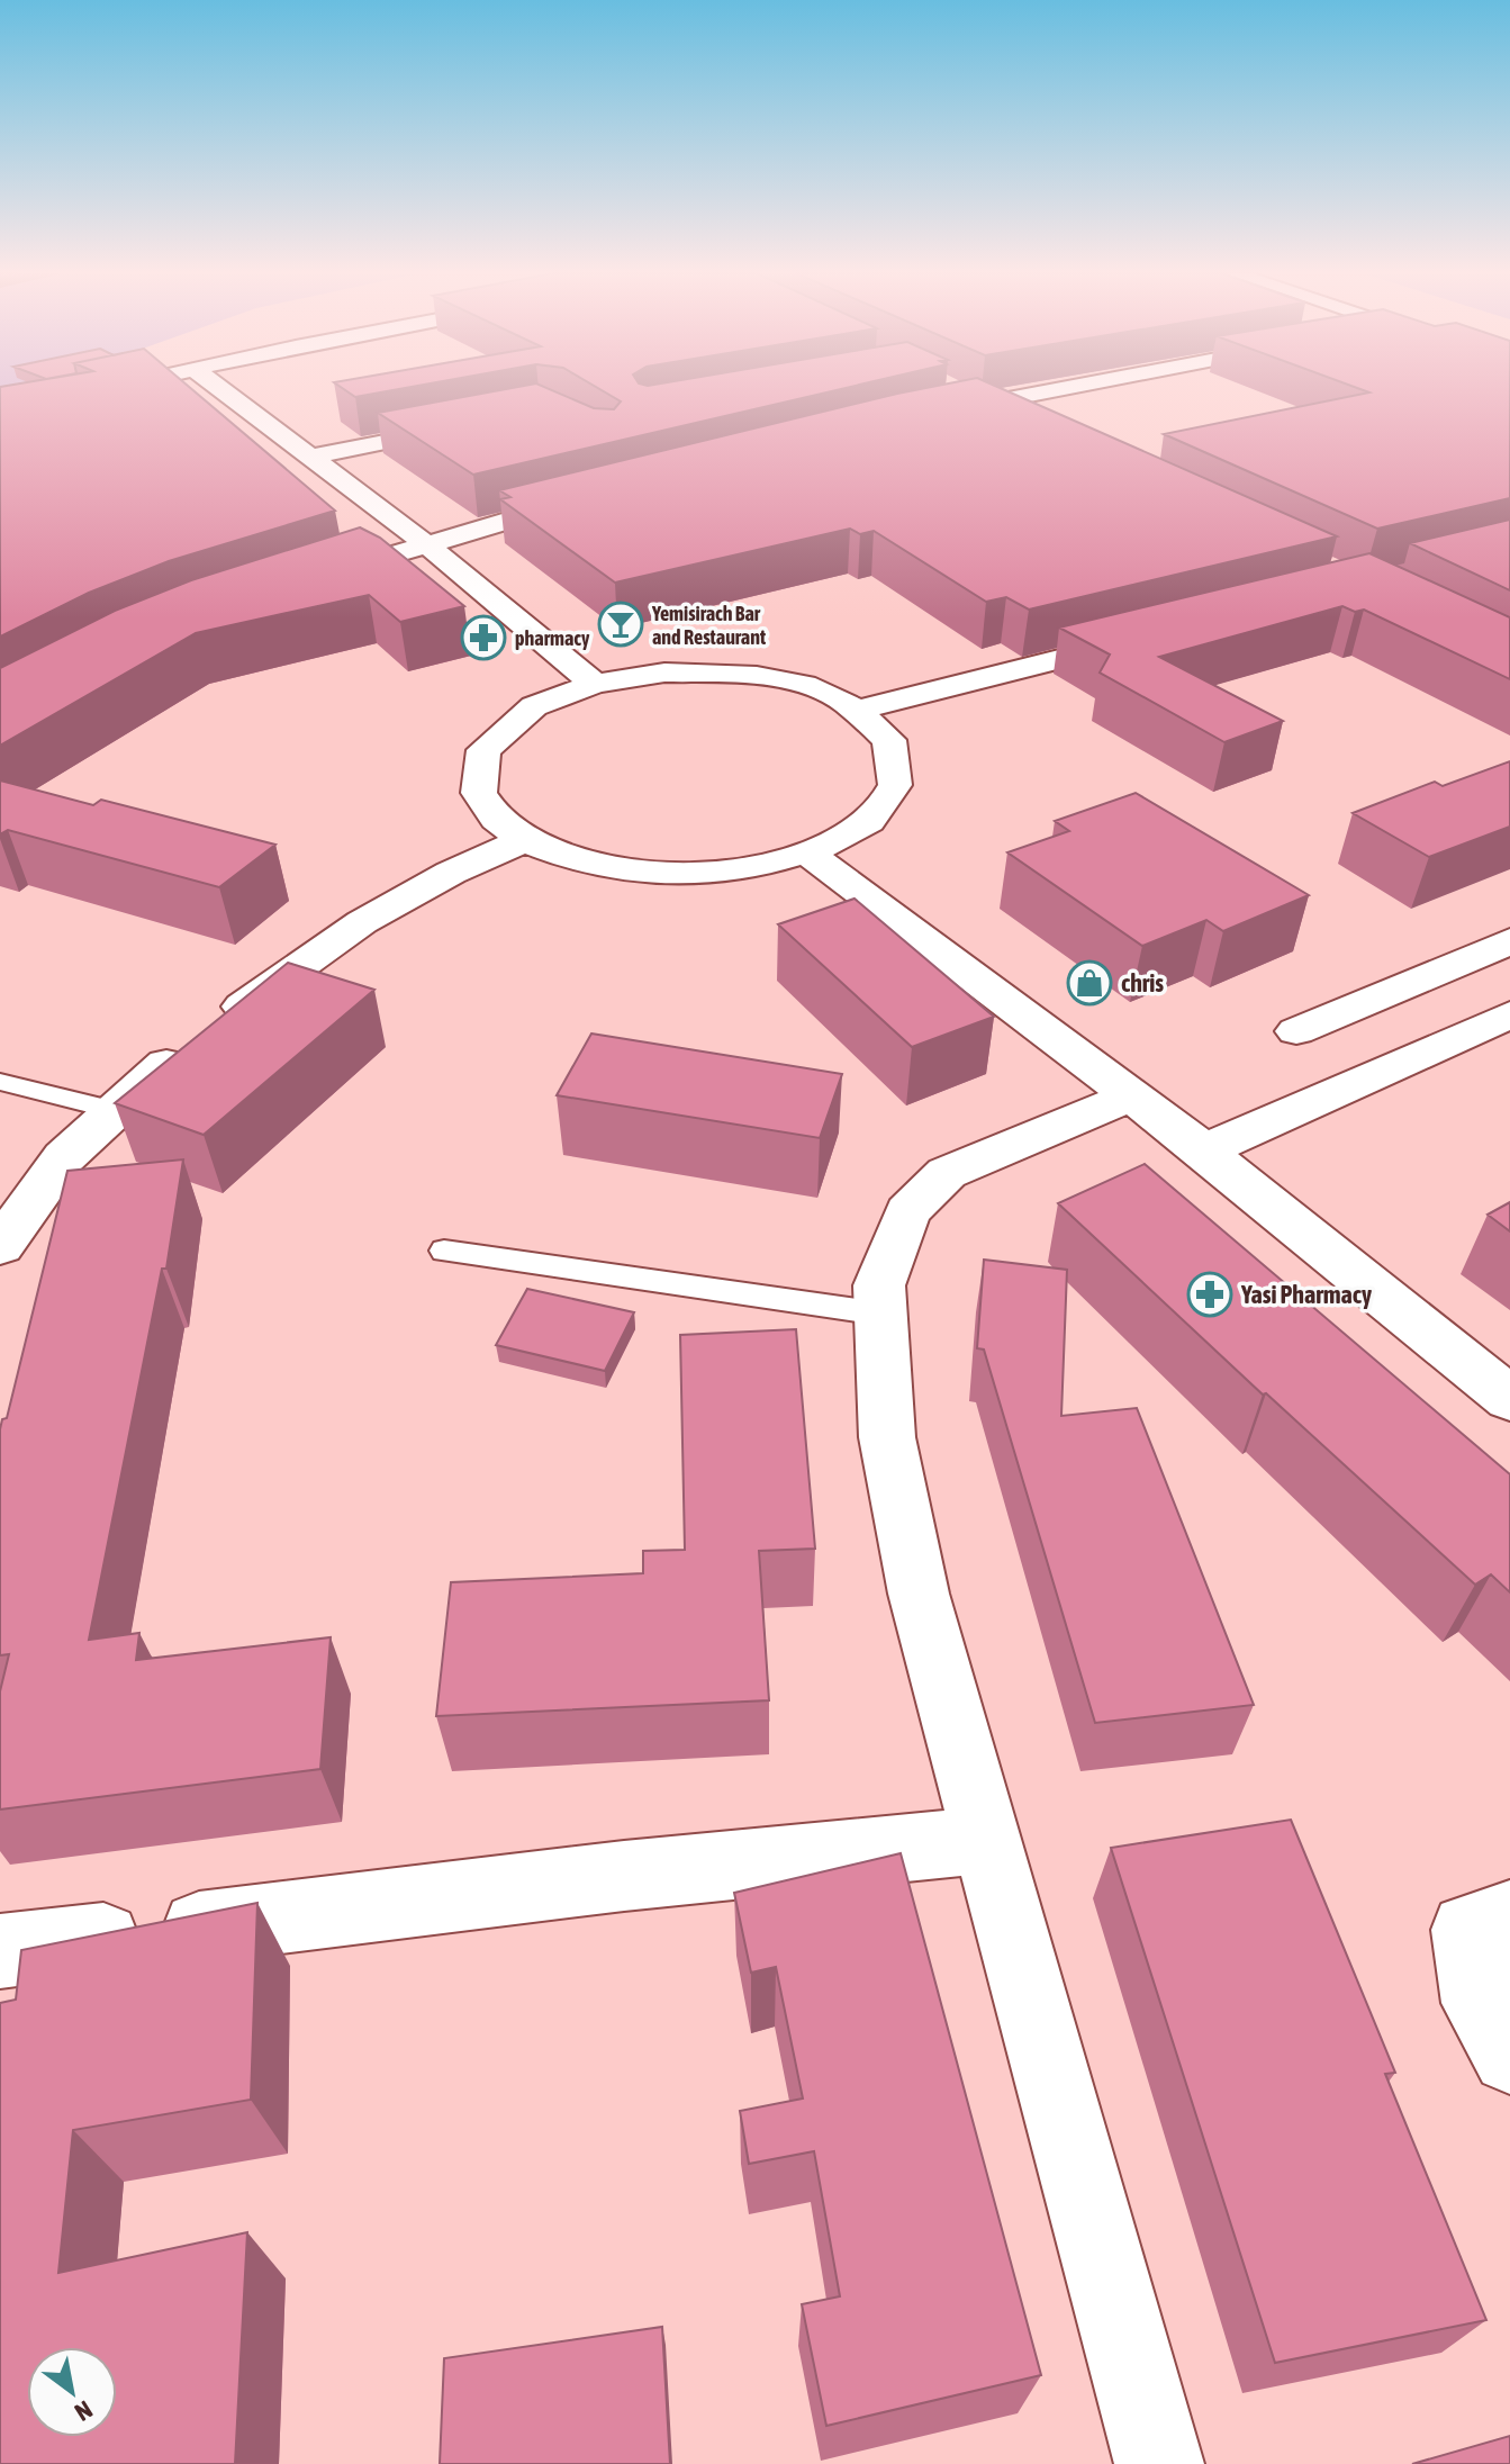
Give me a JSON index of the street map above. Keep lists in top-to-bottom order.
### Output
{
  "places": {
    "bar": ["Yemisirach Bar and Restaurant"],
    "pharmacy": ["pharmacy", "Yasi Pharmacy"],
    "shop": ["chris"]
  },
  "north": "bottom right"
}
